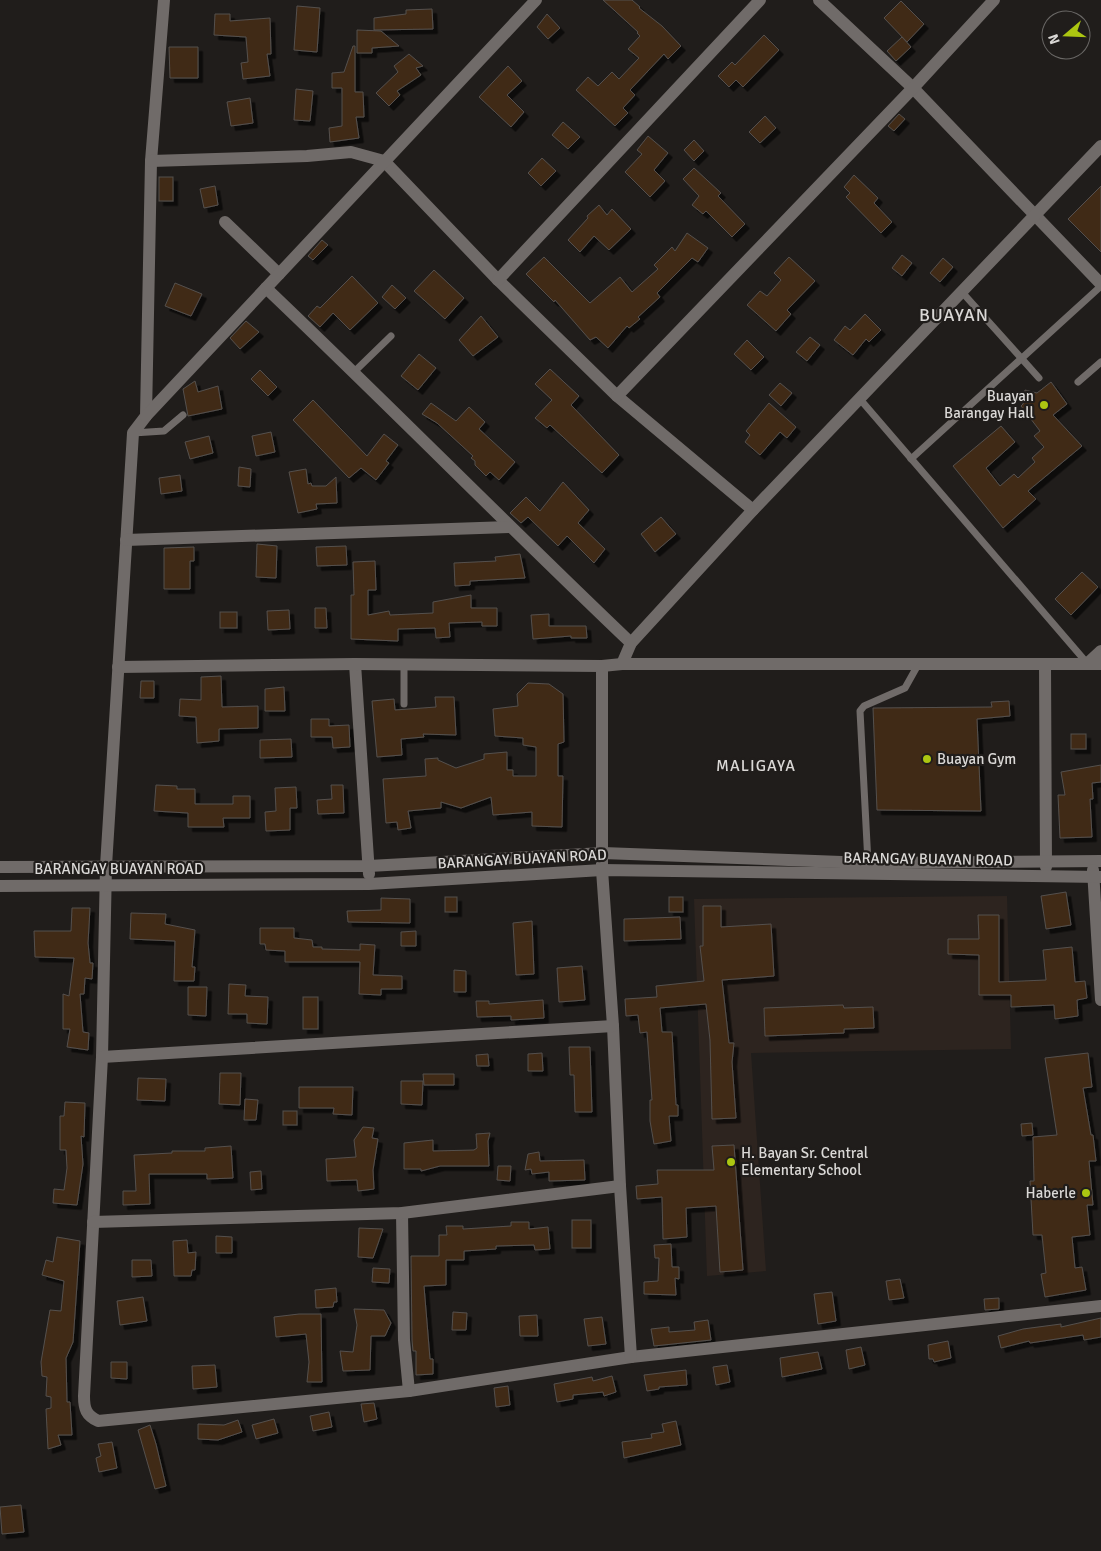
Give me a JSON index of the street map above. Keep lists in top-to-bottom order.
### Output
{
  "streets": {
    "street": ["BARANGAY BUAYAN ROAD"]
  },
  "districts": ["BUAYAN", "MALIGAYA"],
  "places": [
    "Buayan Barangay Hall",
    "Buayan Gym",
    "H. Bayan Sr. Central Elementary School",
    "Haberle"
  ],
  "north": "left"
}
